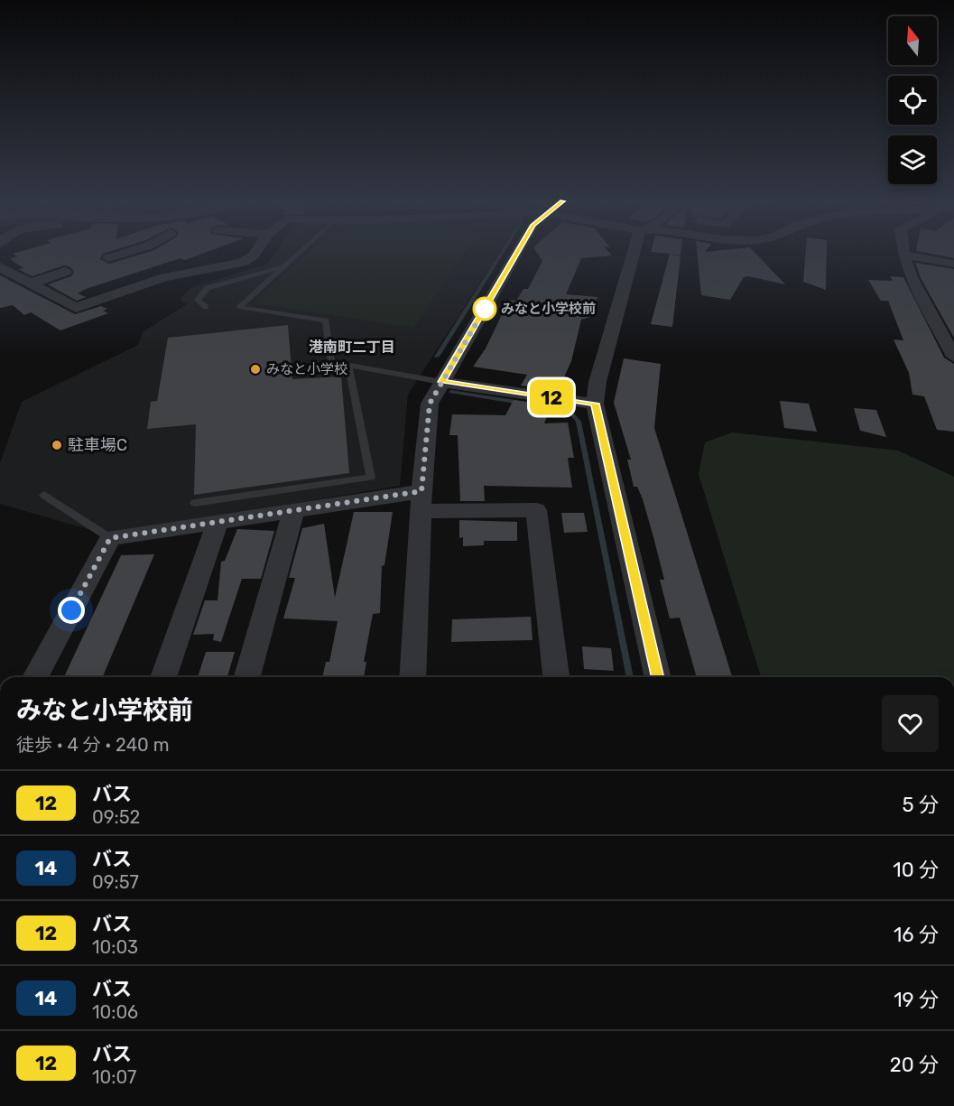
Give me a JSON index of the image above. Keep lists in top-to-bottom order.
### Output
{
  "districts": ["港南町二丁目"],
  "places": ["みなと小学校前", "みなと小学校", "駐車場C"],
  "lines": ["bus line 12"],
  "north": "top",
  "page": {
    "on_map": "12",
    "heading": ["みなと小学校前", "徒歩 · 4 分 · 240 m"],
    "list": [
      {
        "mark": "12",
        "name": "バス",
        "note": "09:52",
        "value": "5 分"
      },
      {
        "mark": "14",
        "name": "バス",
        "note": "09:57",
        "value": "10 分"
      },
      {
        "mark": "12",
        "name": "バス",
        "note": "10:03",
        "value": "16 分"
      },
      {
        "mark": "14",
        "name": "バス",
        "note": "10:06",
        "value": "19 分"
      },
      {
        "mark": "12",
        "name": "バス",
        "note": "10:07",
        "value": "20 分"
      }
    ]
  }
}
